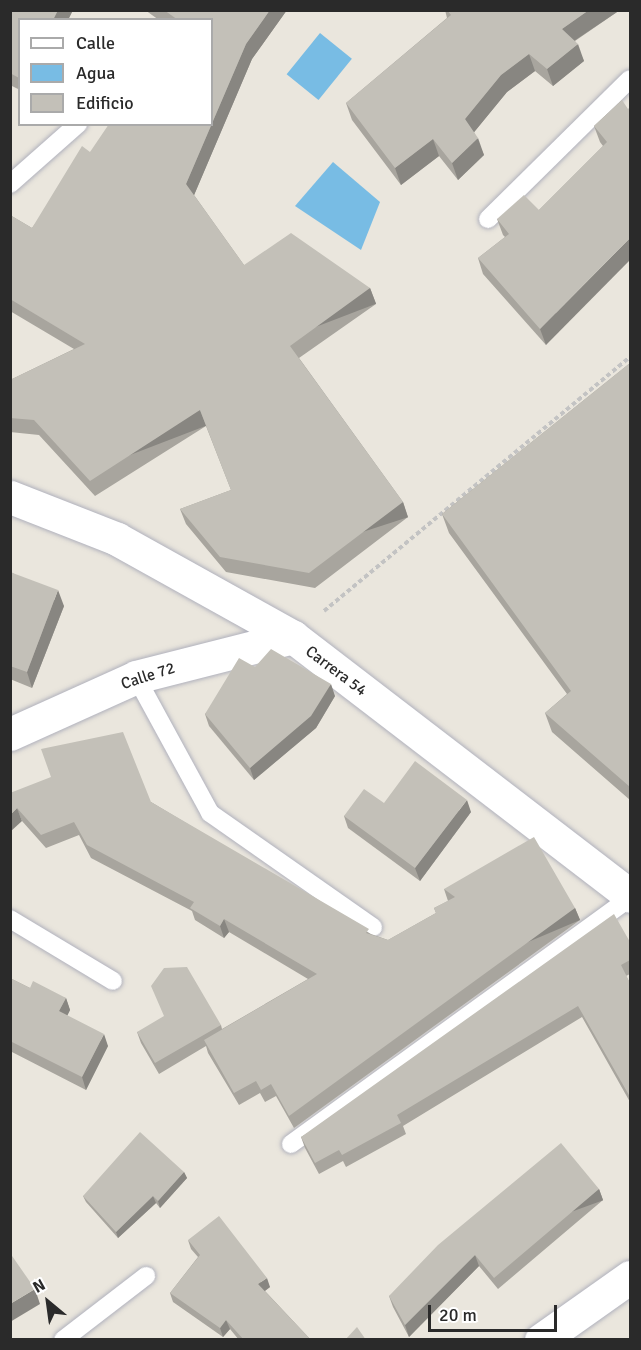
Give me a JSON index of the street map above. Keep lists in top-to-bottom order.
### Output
{
  "streets": {
    "street": ["Carrera 54", "Calle 72"]
  },
  "crossings": [
    ["Carrera 54", "Calle 72"]
  ],
  "legend": ["Calle", "Agua", "Edificio"],
  "scale_bar": "20 m",
  "north": "top left"
}
